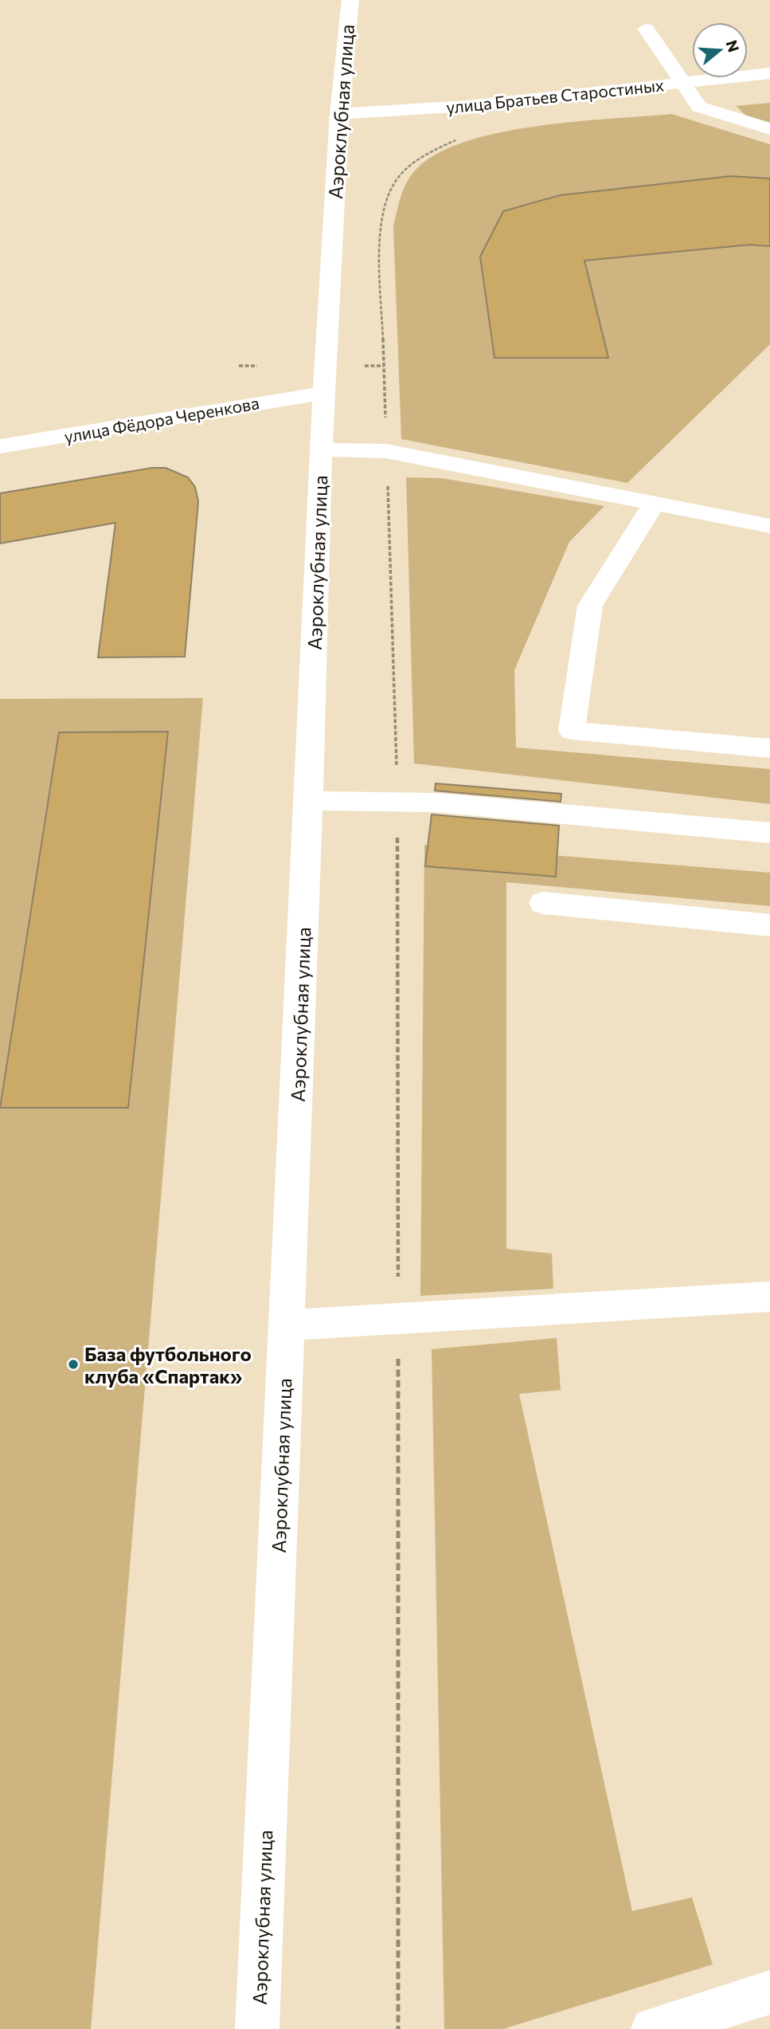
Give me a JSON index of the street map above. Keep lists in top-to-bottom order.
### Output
{
  "streets": {
    "street": ["улица Братьев Старостиных", "Аэроклубная улица", "улица Фёдора Черенкова"]
  },
  "crossings": [
    ["улица Братьев Старостиных", "Аэроклубная улица"],
    ["Аэроклубная улица", "улица Фёдора Черенкова"]
  ],
  "places": ["База футбольного клуба «Спартак»"],
  "north": "right"
}
